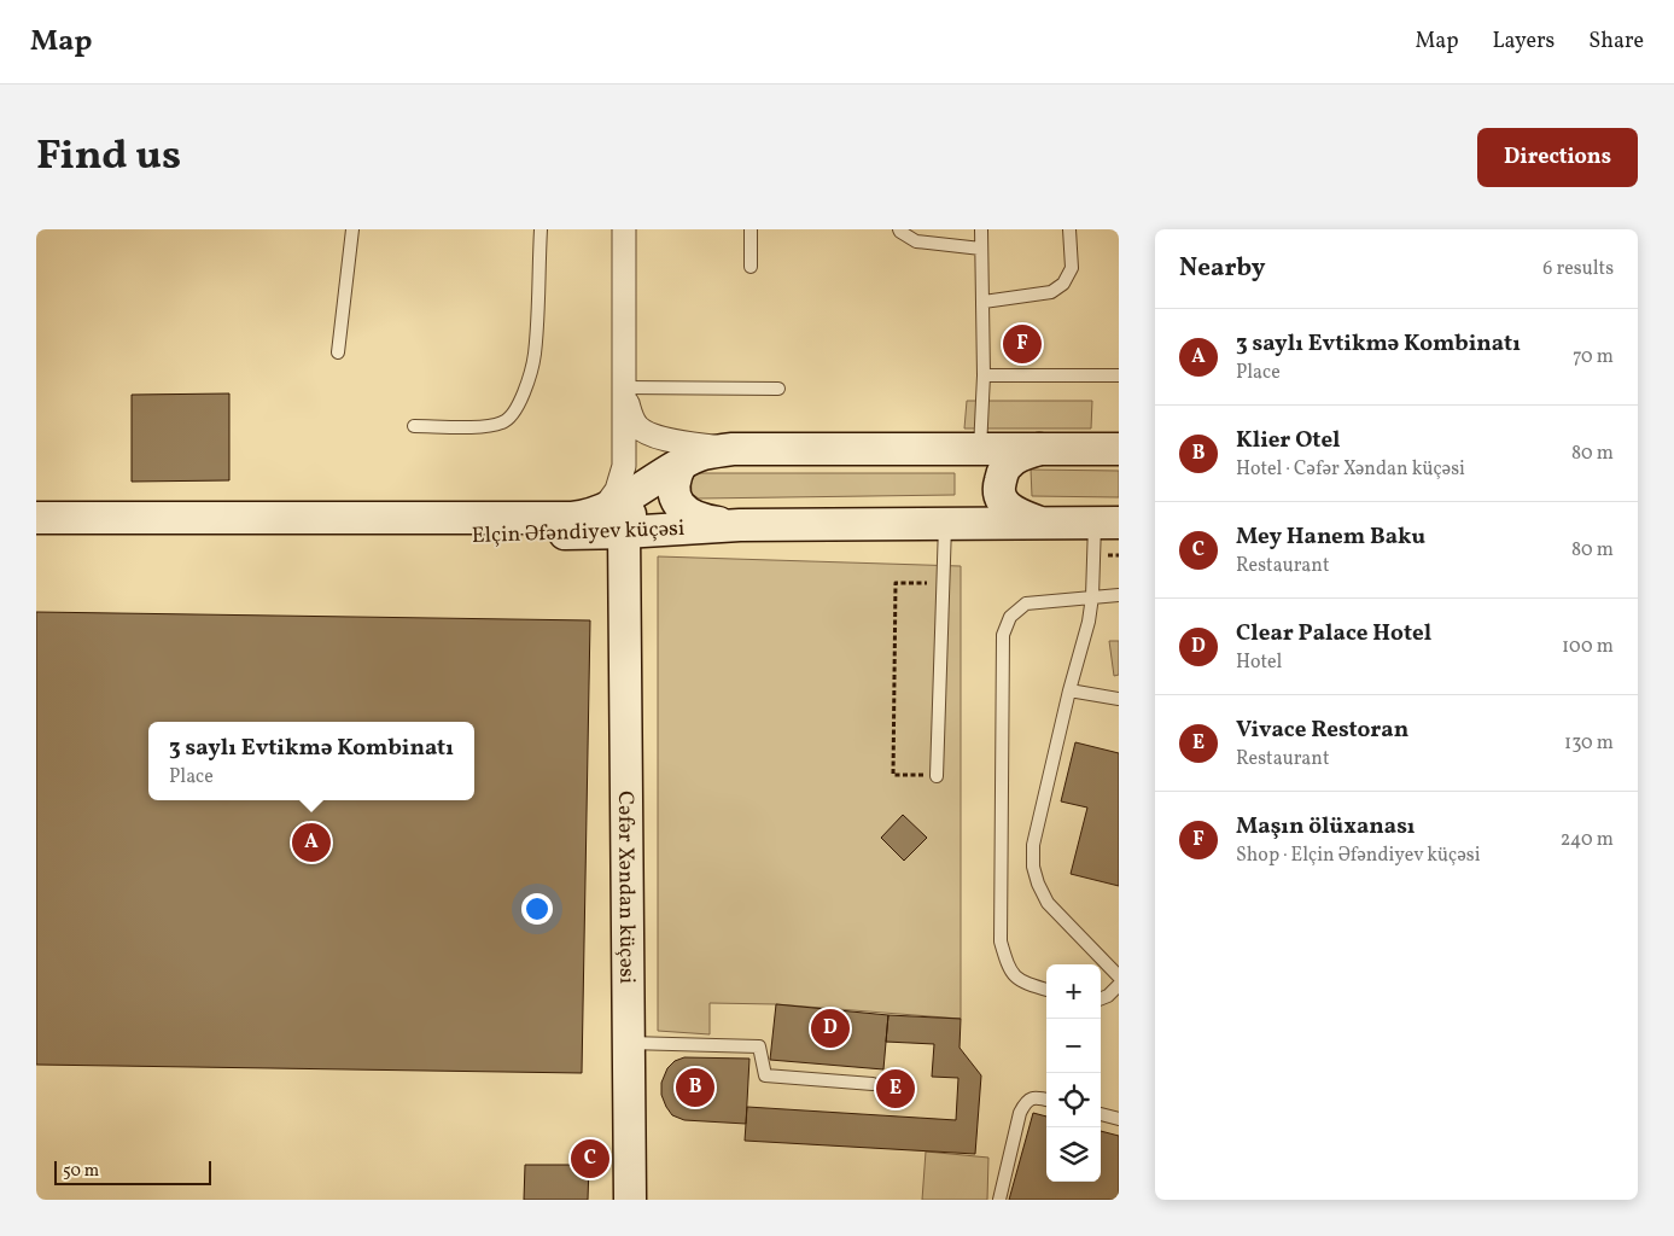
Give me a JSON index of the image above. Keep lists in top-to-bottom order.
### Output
{
  "streets": {
    "main road": ["Elçin Əfəndiyev küçəsi", "Cəfər Xəndan küçəsi"]
  },
  "crossings": [
    ["Elçin Əfəndiyev küçəsi", "Cəfər Xəndan küçəsi"]
  ],
  "scale_bar": "50 m",
  "page": {
    "header": "Map",
    "nav": ["Map", "Layers", "Share"],
    "title": "Find us",
    "buttons": "Directions",
    "heading": ["Nearby", "6 results"],
    "list": [
      {
        "mark": "A",
        "name": "3 saylı Evtikmə Kombinatı",
        "note": "Place",
        "value": "70 m"
      },
      {
        "mark": "B",
        "name": "Klier Otel",
        "note": "Hotel · Cəfər Xəndan küçəsi",
        "value": "80 m"
      },
      {
        "mark": "C",
        "name": "Mey Hanem Baku",
        "note": "Restaurant",
        "value": "80 m"
      },
      {
        "mark": "D",
        "name": "Clear Palace Hotel",
        "note": "Hotel",
        "value": "100 m"
      },
      {
        "mark": "E",
        "name": "Vivace Restoran",
        "note": "Restaurant",
        "value": "130 m"
      },
      {
        "mark": "F",
        "name": "Maşın ölüxanası",
        "note": "Shop · Elçin Əfəndiyev küçəsi",
        "value": "240 m"
      }
    ],
    "pins": [
      "F",
      "A",
      "D",
      "B",
      "E",
      "C"
    ],
    "popup": ["3 saylı Evtikmə Kombinatı", "Place"],
    "map_buttons": ["+", "−"],
    "scale": "50 m"
  }
}
